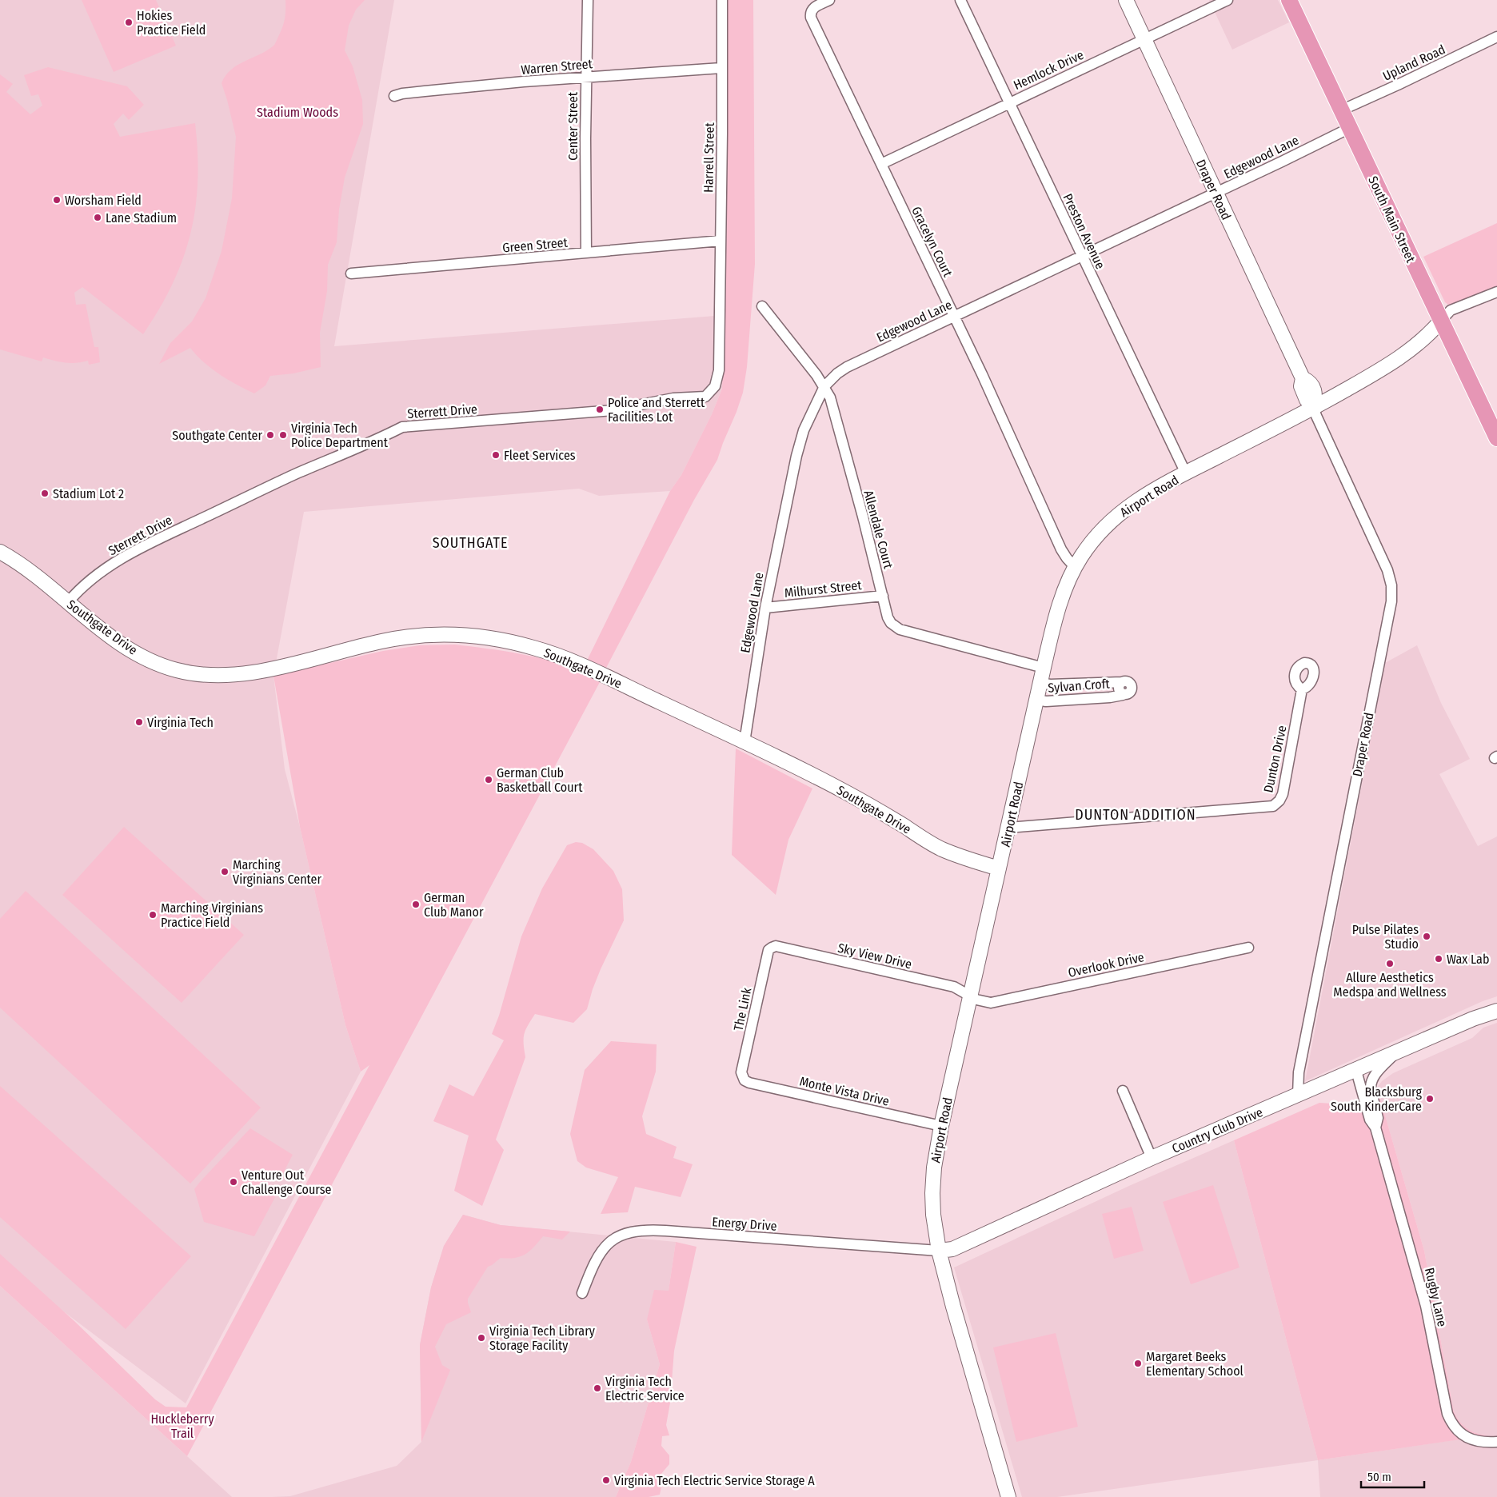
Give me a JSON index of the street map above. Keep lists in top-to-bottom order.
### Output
{
  "streets": {
    "main road": ["South Main Street"],
    "street": [
      "Upland Road",
      "Warren Street",
      "Hemlock Drive",
      "Center Street",
      "Edgewood Lane",
      "Harrell Street",
      "Draper Road",
      "Preston Avenue",
      "Gracelyn Court",
      "Green Street",
      "Sterrett Drive",
      "Airport Road",
      "Allendale Court",
      "Milhurst Street",
      "Southgate Drive",
      "Sylvan Croft",
      "Dunton Drive",
      "Sky View Drive",
      "Overlook Drive",
      "The Link",
      "Monte Vista Drive",
      "Country Club Drive",
      "Energy Drive",
      "Rugby Lane"
    ]
  },
  "crossings": [
    ["Upland Road", "South Main Street"],
    ["Warren Street", "Center Street"],
    ["Warren Street", "Harrell Street"],
    ["Hemlock Drive", "Draper Road"],
    ["Hemlock Drive", "Preston Avenue"],
    ["Hemlock Drive", "Gracelyn Court"],
    ["Center Street", "Green Street"],
    ["Edgewood Lane", "Draper Road"],
    ["Edgewood Lane", "South Main Street"],
    ["Edgewood Lane", "Preston Avenue"],
    ["Edgewood Lane", "Gracelyn Court"],
    ["Edgewood Lane", "Allendale Court"],
    ["Edgewood Lane", "Milhurst Street"],
    ["Edgewood Lane", "Southgate Drive"],
    ["Harrell Street", "Green Street"],
    ["Harrell Street", "Sterrett Drive"],
    ["Draper Road", "Airport Road"],
    ["Draper Road", "Country Club Drive"],
    ["South Main Street", "Airport Road"],
    ["Preston Avenue", "Airport Road"],
    ["Gracelyn Court", "Airport Road"],
    ["Sterrett Drive", "Southgate Drive"],
    ["Airport Road", "Allendale Court"],
    ["Airport Road", "Southgate Drive"],
    ["Airport Road", "Sylvan Croft"],
    ["Airport Road", "Dunton Drive"],
    ["Airport Road", "Sky View Drive"],
    ["Airport Road", "Overlook Drive"],
    ["Airport Road", "Monte Vista Drive"],
    ["Airport Road", "Country Club Drive"],
    ["Airport Road", "Energy Drive"],
    ["Allendale Court", "Milhurst Street"],
    ["Sky View Drive", "Overlook Drive"],
    ["Sky View Drive", "The Link"],
    ["The Link", "Monte Vista Drive"],
    ["Country Club Drive", "Energy Drive"],
    ["Country Club Drive", "Rugby Lane"]
  ],
  "districts": ["SOUTHGATE", "DUNTON ADDITION"],
  "parks": ["Stadium Woods", "Huckleberry Trail"],
  "places": [
    "Hokies Practice Field",
    "Worsham Field",
    "Lane Stadium",
    "Police and Sterrett Facilities Lot",
    "Southgate Center",
    "Virginia Tech Police Department",
    "Fleet Services",
    "Stadium Lot 2",
    "Virginia Tech",
    "German Club Basketball Court",
    "Marching Virginians Center",
    "German Club Manor",
    "Marching Virginians Practice Field",
    "Pulse Pilates Studio",
    "Wax Lab",
    "Allure Aesthetics Medspa and Wellness",
    "Blacksburg South KinderCare",
    "Venture Out Challenge Course",
    "Virginia Tech Library Storage Facility",
    "Margaret Beeks Elementary School",
    "Virginia Tech Electric Service",
    "Virginia Tech Electric Service Storage A"
  ],
  "scale_bar": "50 m"
}
